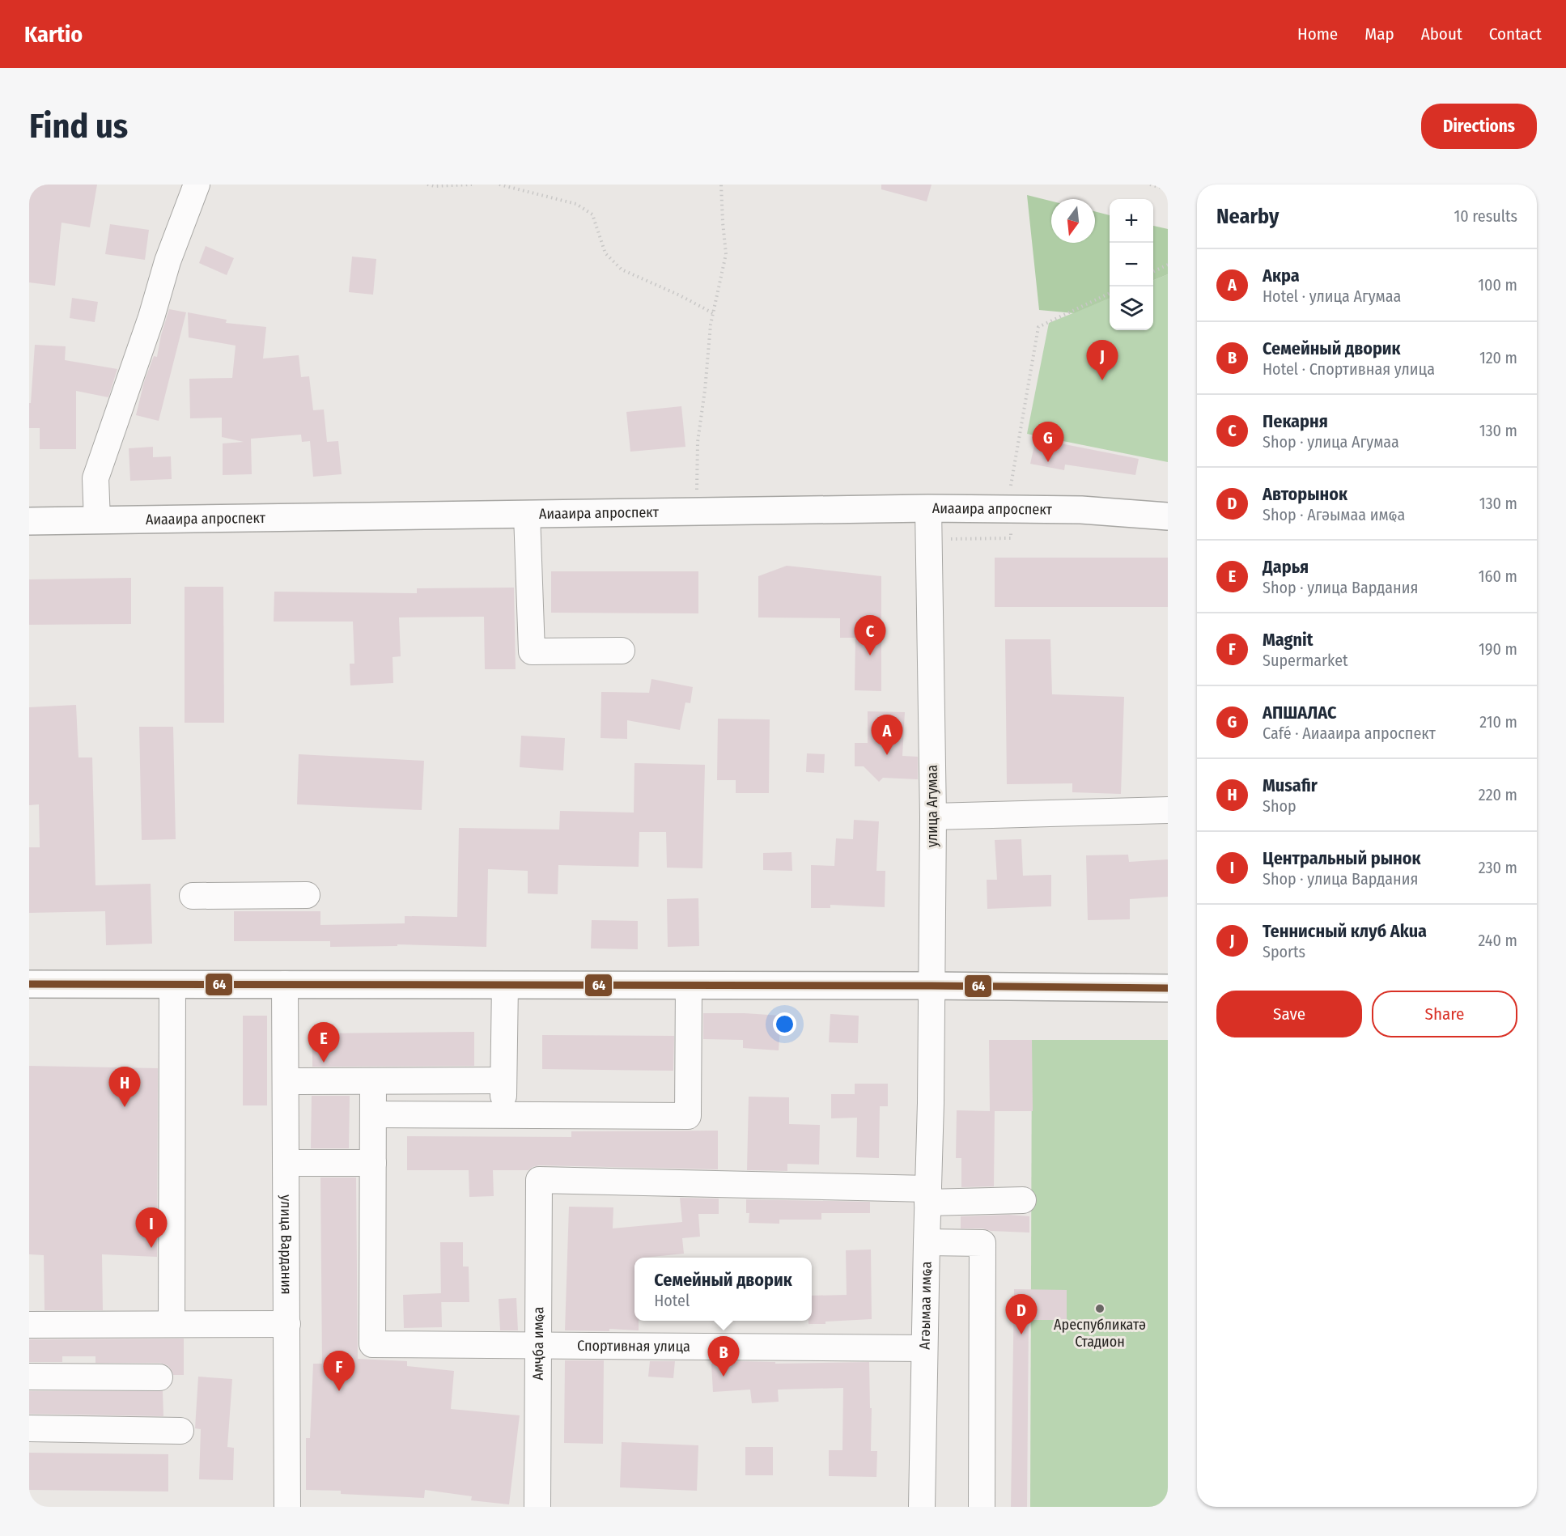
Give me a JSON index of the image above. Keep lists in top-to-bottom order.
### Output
{
  "streets": {
    "main road": ["Аиааира апроспект"],
    "street": [
      "улица Агумаа",
      "улица Вардания",
      "Агәымаа имҩа",
      "Амҷба имҩа",
      "Спортивная улица"
    ]
  },
  "crossings": [
    ["Аиааира апроспект", "улица Агумаа"],
    ["улица Агумаа", "Агәымаа имҩа"],
    ["Агәымаа имҩа", "Амҷба имҩа"],
    ["Агәымаа имҩа", "Спортивная улица"],
    ["Амҷба имҩа", "Спортивная улица"]
  ],
  "places": ["Ареспубликатә Стадион"],
  "lines": ["transit line 64"],
  "north": "bottom",
  "page": {
    "header": "Kartio",
    "nav": [
      "Home",
      "Map",
      "About",
      "Contact"
    ],
    "buttons": [
      "Directions",
      ["Save", "Share"]
    ],
    "title": "Find us",
    "heading": ["Nearby", "10 results"],
    "map_buttons": ["+", "−"],
    "list": [
      {
        "mark": "A",
        "name": "Акра",
        "note": "Hotel · улица Агумаа",
        "value": "100 m"
      },
      {
        "mark": "B",
        "name": "Семейный дворик",
        "note": "Hotel · Спортивная улица",
        "value": "120 m"
      },
      {
        "mark": "C",
        "name": "Пекарня",
        "note": "Shop · улица Агумаа",
        "value": "130 m"
      },
      {
        "mark": "D",
        "name": "Авторынок",
        "note": "Shop · Агәымаа имҩа",
        "value": "130 m"
      },
      {
        "mark": "E",
        "name": "Дарья",
        "note": "Shop · улица Вардания",
        "value": "160 m"
      },
      {
        "mark": "F",
        "name": "Magnit",
        "note": "Supermarket",
        "value": "190 m"
      },
      {
        "mark": "G",
        "name": "АПШАЛАС",
        "note": "Café · Аиааира апроспект",
        "value": "210 m"
      },
      {
        "mark": "H",
        "name": "Musafir",
        "note": "Shop",
        "value": "220 m"
      },
      {
        "mark": "I",
        "name": "Центральный рынок",
        "note": "Shop · улица Вардания",
        "value": "230 m"
      },
      {
        "mark": "J",
        "name": "Теннисный клуб Akua",
        "note": "Sports",
        "value": "240 m"
      }
    ],
    "pins": [
      "J",
      "G",
      "C",
      "A",
      "E",
      "H",
      "I",
      "D",
      "B",
      "F"
    ],
    "popup": ["Семейный дворик", "Hotel"]
  }
}
